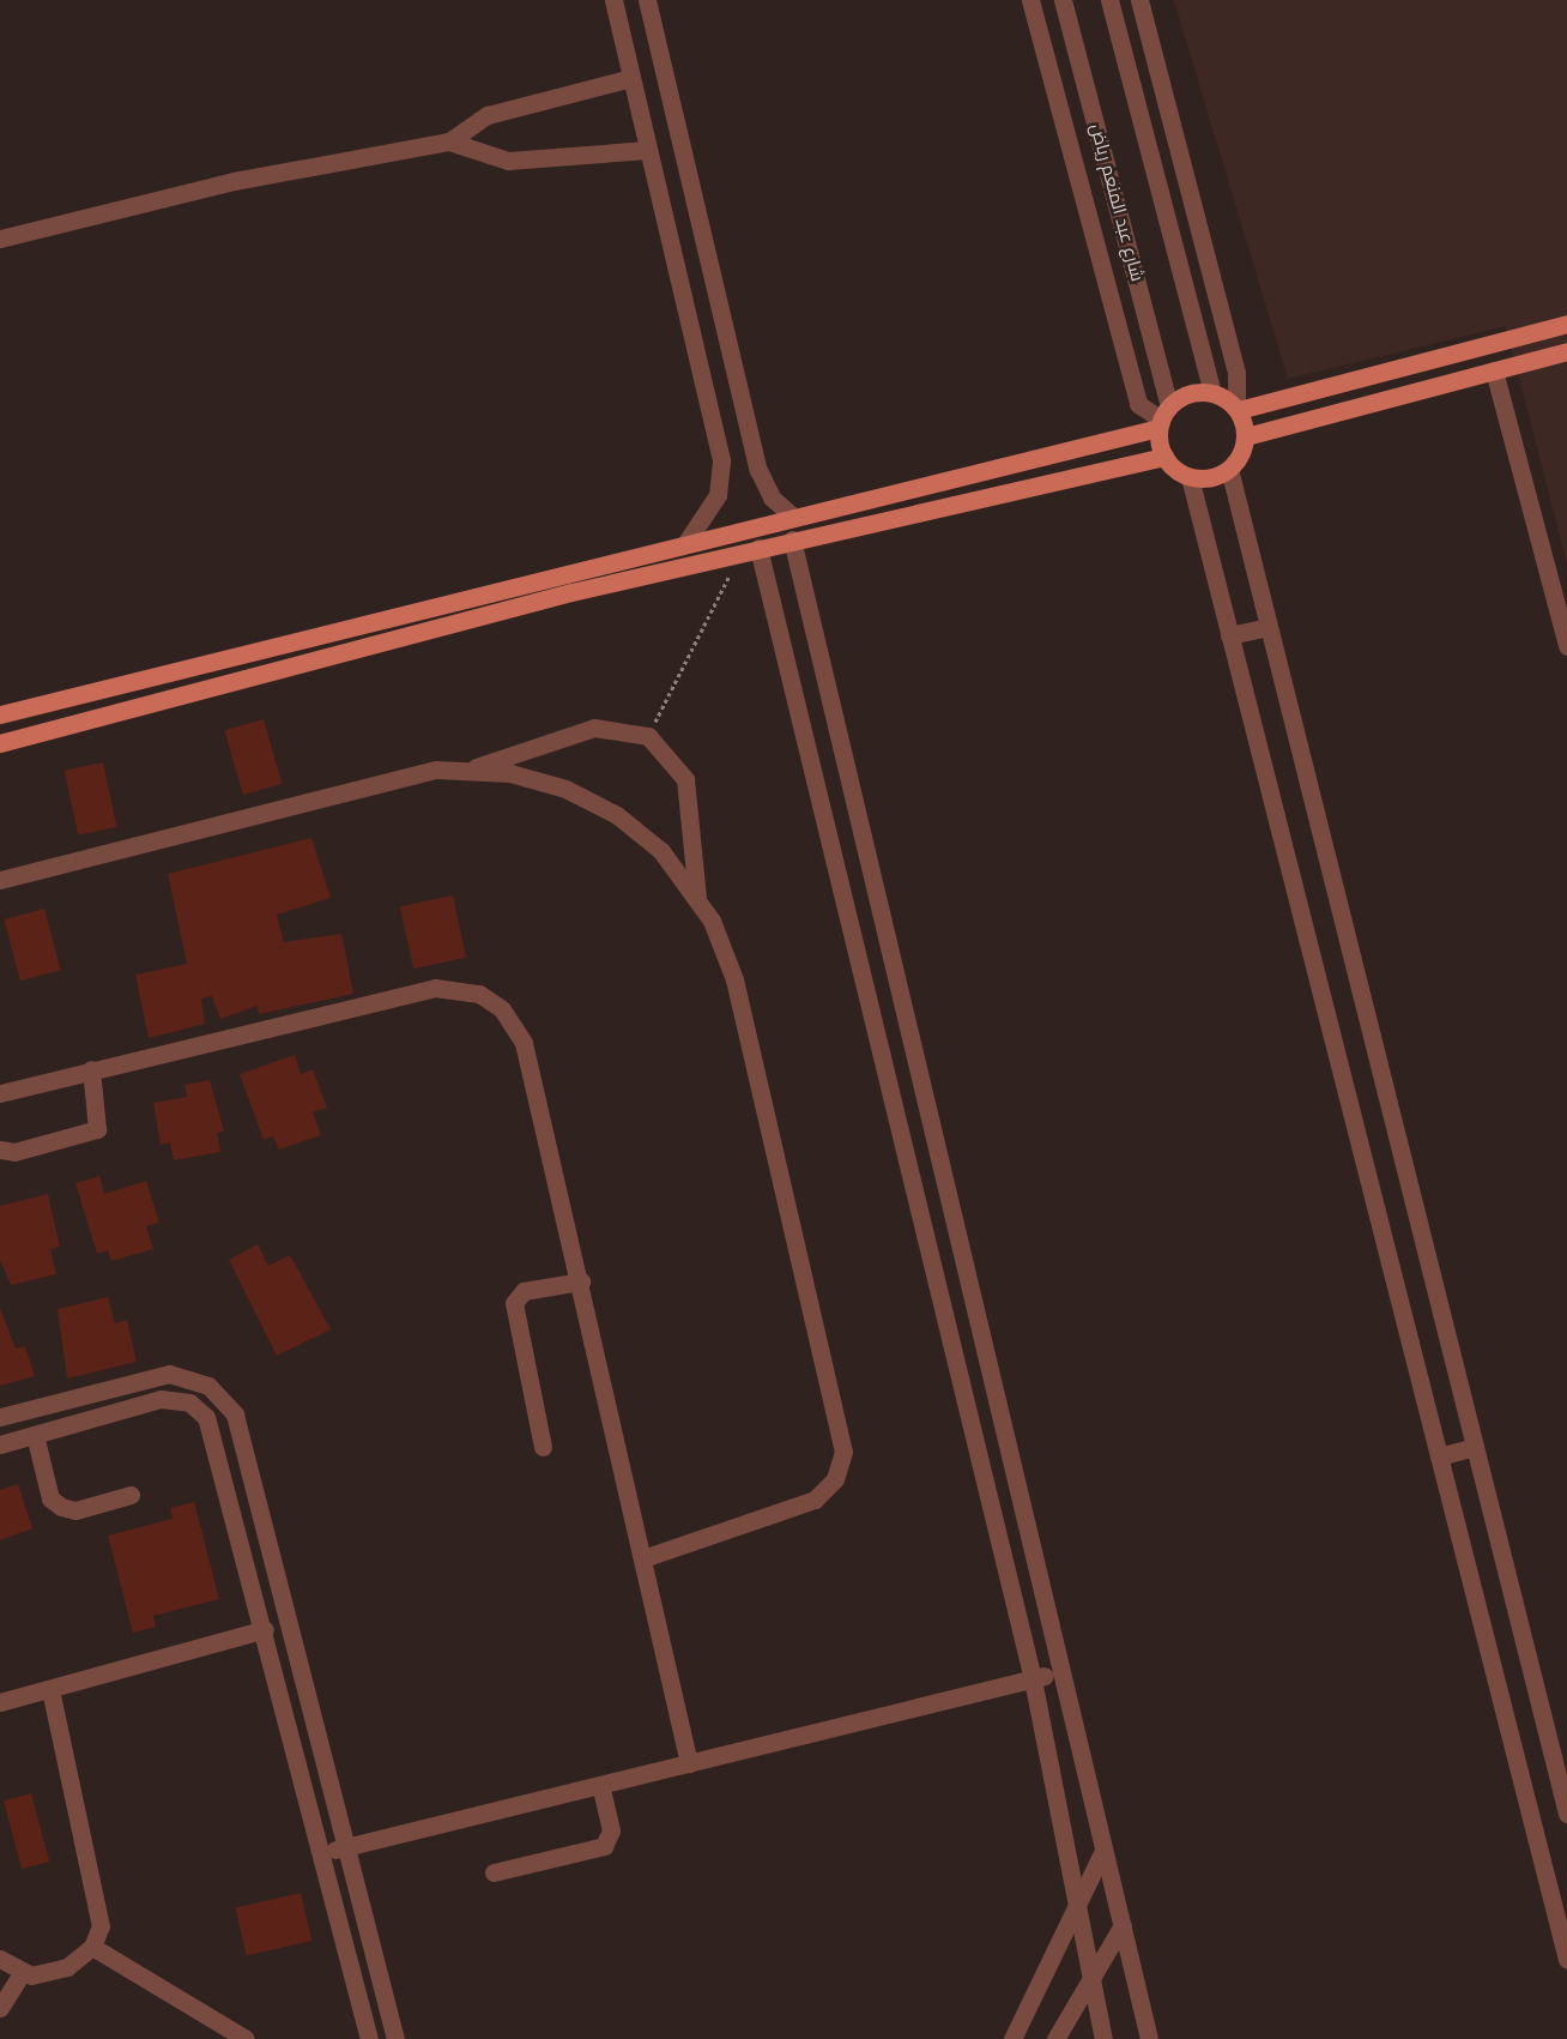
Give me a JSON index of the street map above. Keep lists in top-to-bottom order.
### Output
{
  "streets": {
    "street": ["شارع عبد المنعم رياض"]
  }
}
